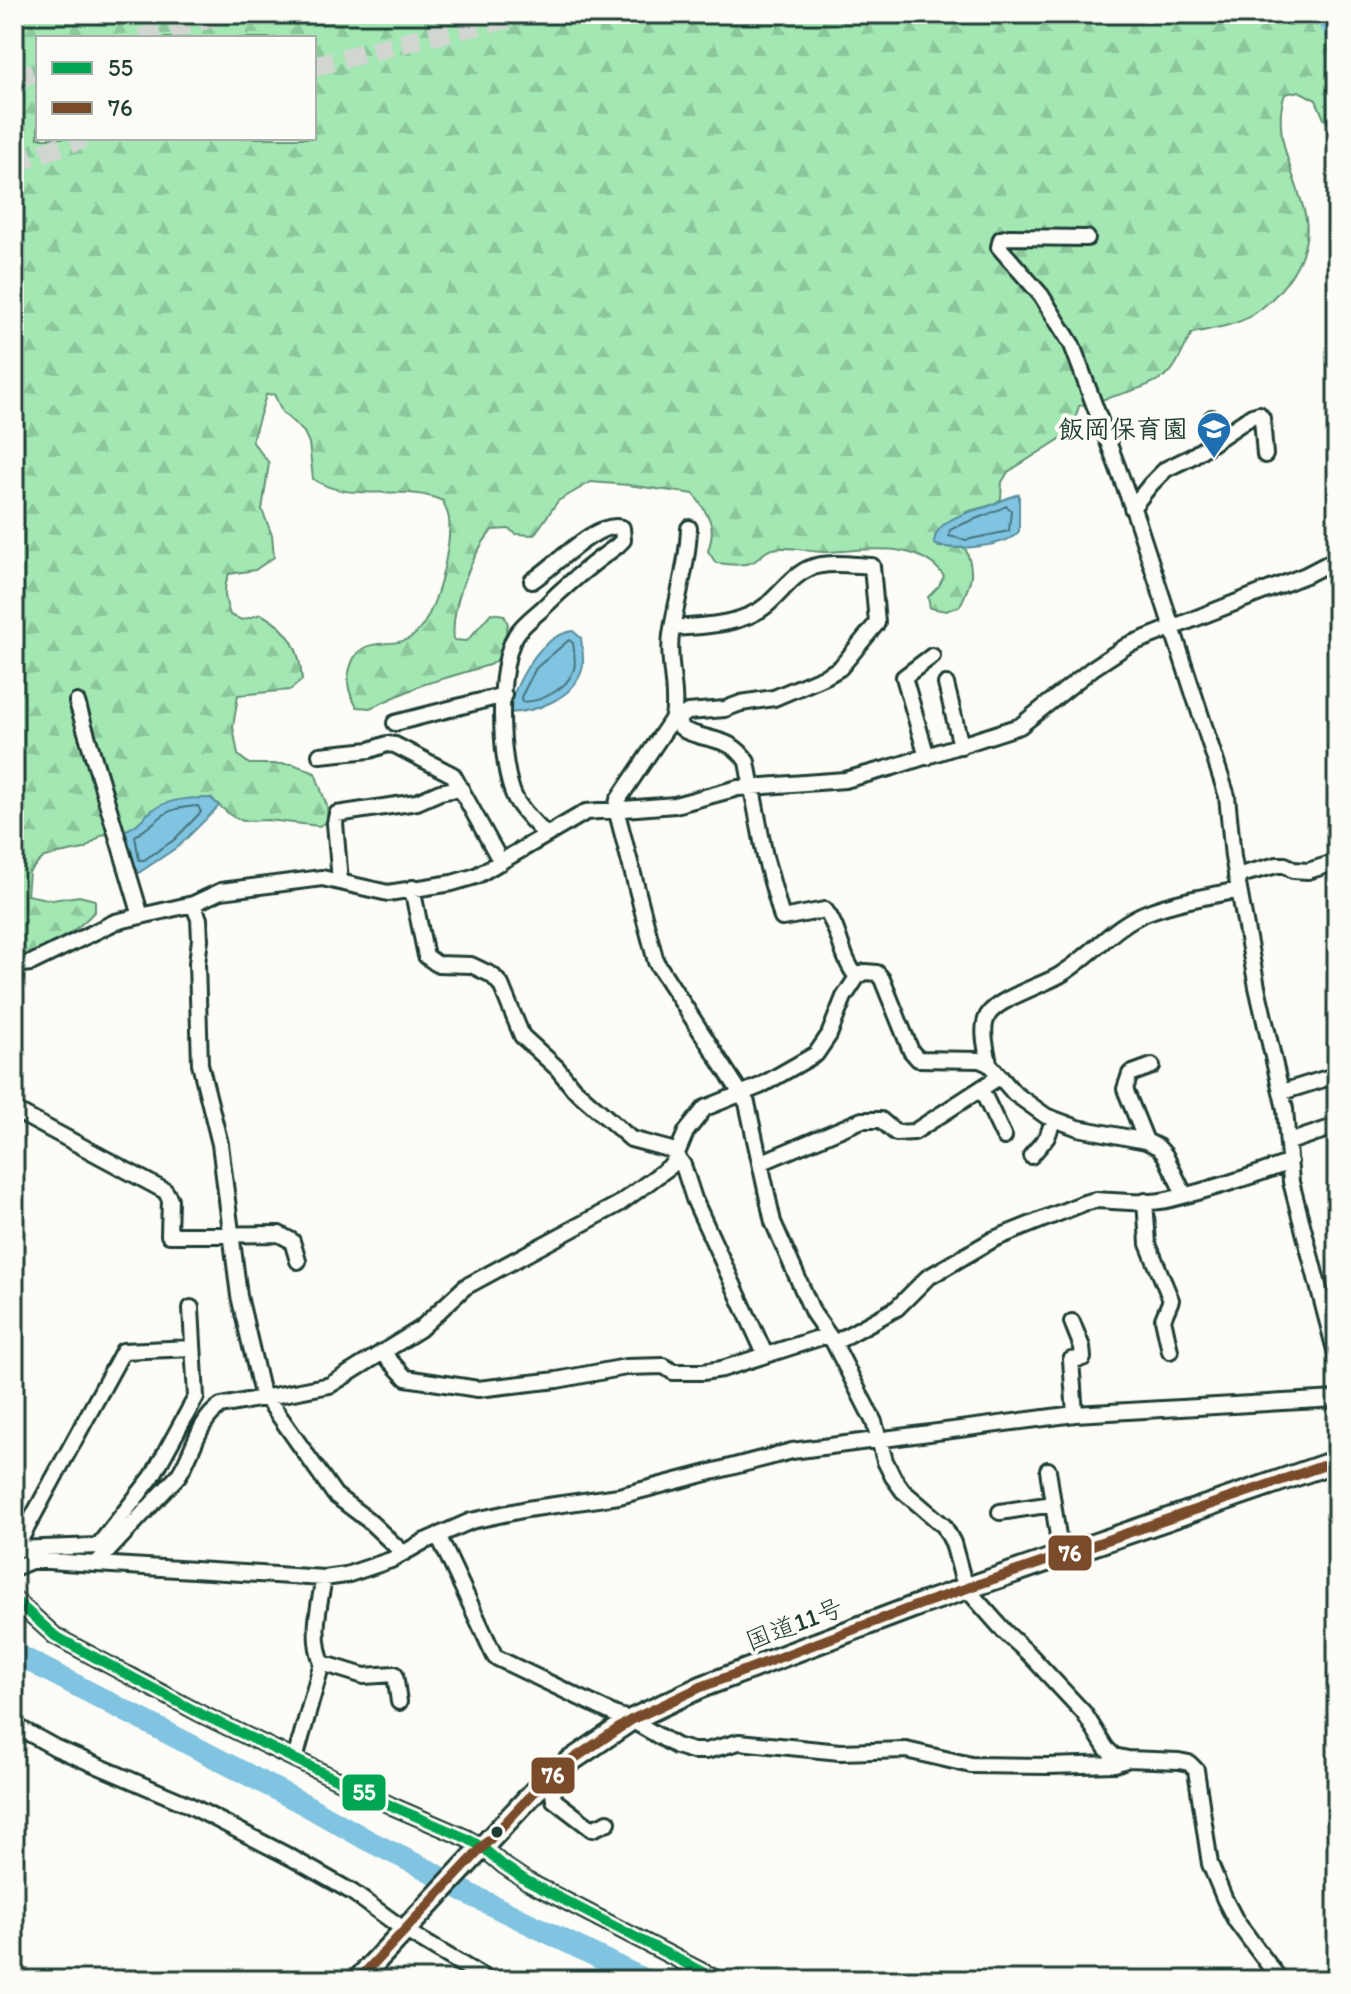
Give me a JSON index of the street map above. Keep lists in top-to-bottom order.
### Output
{
  "streets": {
    "highway": ["国道11号"]
  },
  "places": {
    "school or university": ["飯岡保育園"]
  },
  "lines": ["transit line 76", "transit line 55"],
  "legend": ["55", "76"]
}
